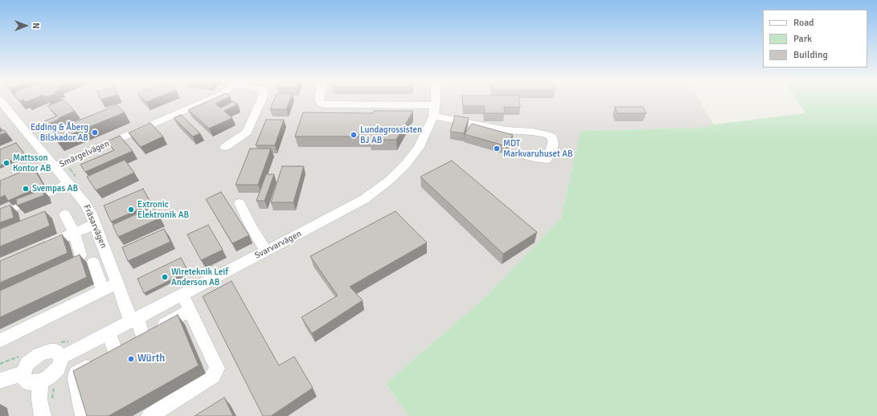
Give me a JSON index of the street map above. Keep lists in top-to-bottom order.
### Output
{
  "streets": {
    "street": ["Smärgelvägen", "Fräsarvägen", "Svarvarvägen"]
  },
  "crossings": [
    ["Smärgelvägen", "Fräsarvägen"],
    ["Fräsarvägen", "Svarvarvägen"]
  ],
  "places": [
    "Edding & Åberg Bilskador AB",
    "Lundagrossisten BJ AB",
    "MDT Markvaruhuset AB",
    "Mattsson Kontor AB",
    "Svempas AB",
    "Extronic Elektronik AB",
    "Wireteknik Leif Anderson AB",
    "Würth"
  ],
  "legend": ["Road", "Park", "Building"],
  "north": "right"
}
